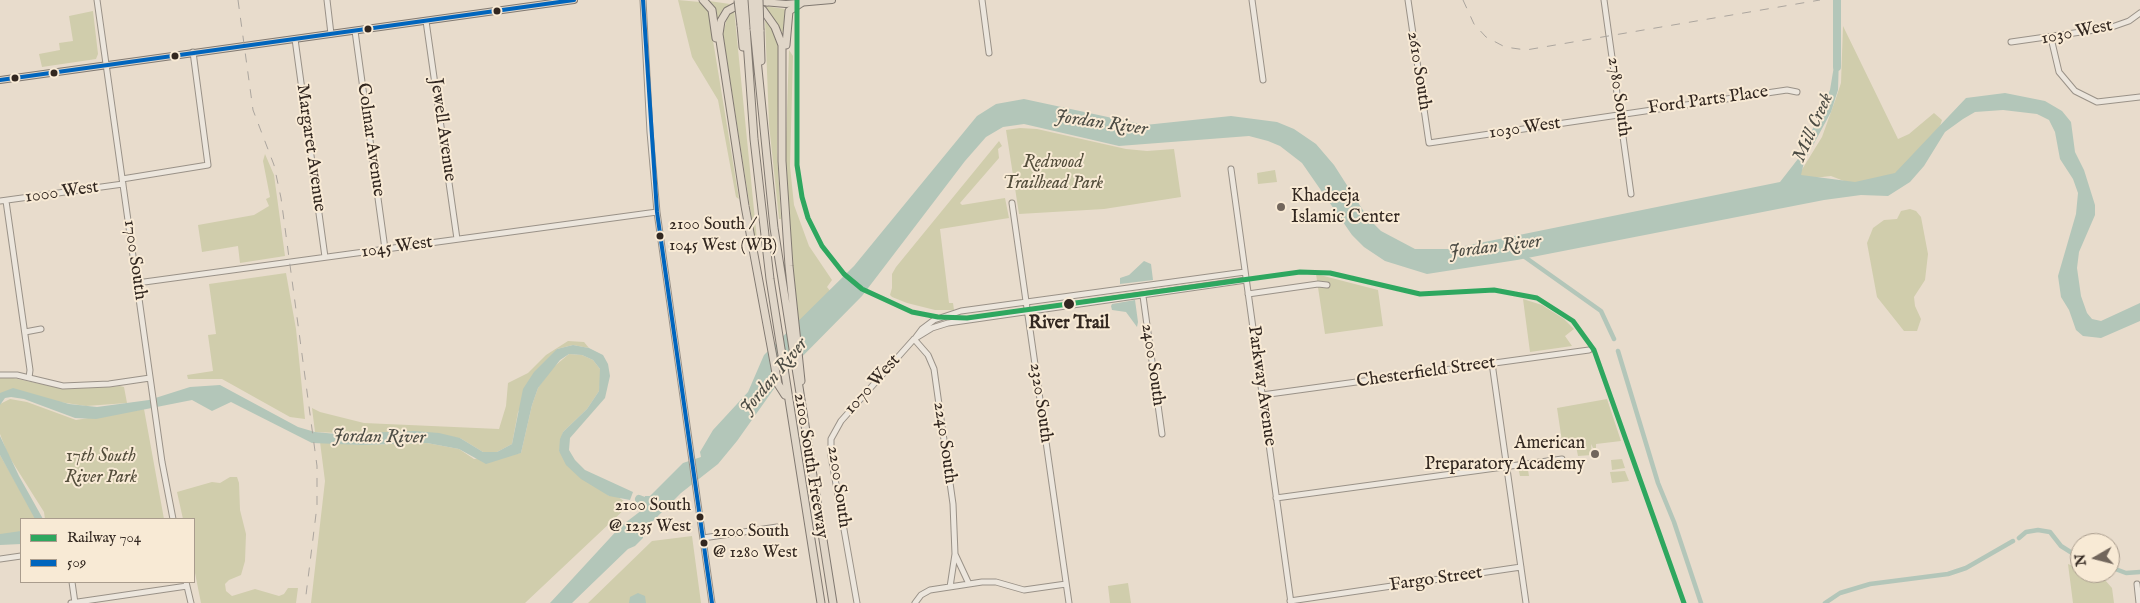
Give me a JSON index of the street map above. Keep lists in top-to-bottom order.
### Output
{
  "streets": {
    "highway": ["2100 South Freeway"],
    "street": [
      "1030 West",
      "2610 South",
      "2780 South",
      "Ford Parts Place",
      "Jewell Avenue",
      "Colmar Avenue",
      "Margaret Avenue",
      "1000 West",
      "1045 West",
      "1700 South",
      "2400 South",
      "Chesterfield Street",
      "1070 West",
      "Parkway Avenue",
      "2320 South",
      "2240 South",
      "2200 South",
      "Fargo Street"
    ]
  },
  "crossings": [
    ["1030 West", "2610 South"],
    ["1030 West", "2780 South"],
    ["1030 West", "Ford Parts Place"],
    ["2780 South", "Ford Parts Place"],
    ["Jewell Avenue", "1045 West"],
    ["Colmar Avenue", "1045 West"],
    ["Margaret Avenue", "1045 West"],
    ["1000 West", "1700 South"],
    ["1045 West", "1700 South"],
    ["2400 South", "1070 West"],
    ["Chesterfield Street", "Parkway Avenue"],
    ["1070 West", "Parkway Avenue"],
    ["1070 West", "2320 South"],
    ["1070 West", "2240 South"],
    ["1070 West", "2200 South"],
    ["Parkway Avenue", "Fargo Street"]
  ],
  "water": ["Jordan River", "Mill Creek"],
  "parks": ["Redwood Trailhead Park", "17th South River Park"],
  "places": [
    "Khadeeja Islamic Center",
    "2100 South / 1045 West (WB)",
    "River Trail",
    "American Preparatory Academy",
    "2100 South @ 1235 West",
    "2100 South @ 1280 West"
  ],
  "lines": ["rail line 704", "transit line 509"],
  "legend": ["Railway 704", "509"],
  "north": "left"
}
